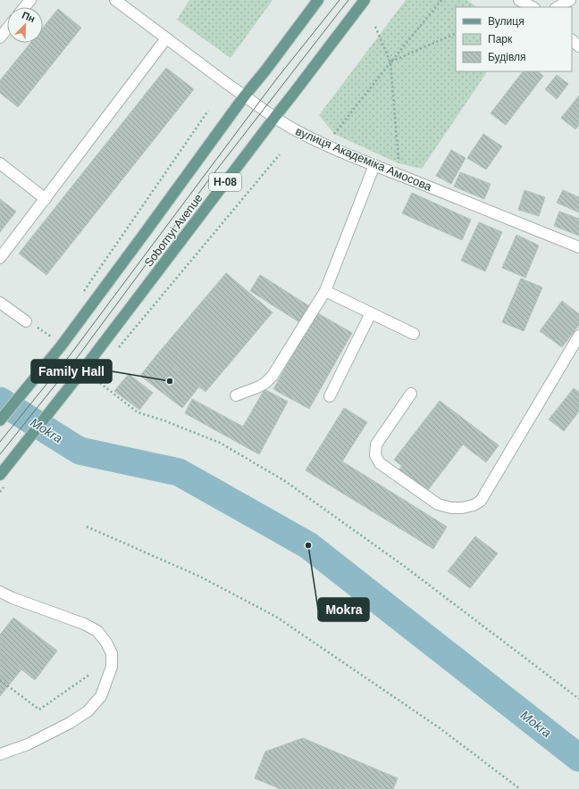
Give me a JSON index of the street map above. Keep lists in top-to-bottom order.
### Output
{
  "streets": {
    "main road": ["Н-08", "Sobornyi Avenue"],
    "street": ["вулиця Академіка Амосова"]
  },
  "crossings": [
    ["вулиця Академіка Амосова", "Sobornyi Avenue"]
  ],
  "water": ["Mokra"],
  "places": ["Family Hall", "Mokra"],
  "legend": ["Вулиця", "Парк", "Будівля"],
  "north": "top right"
}
